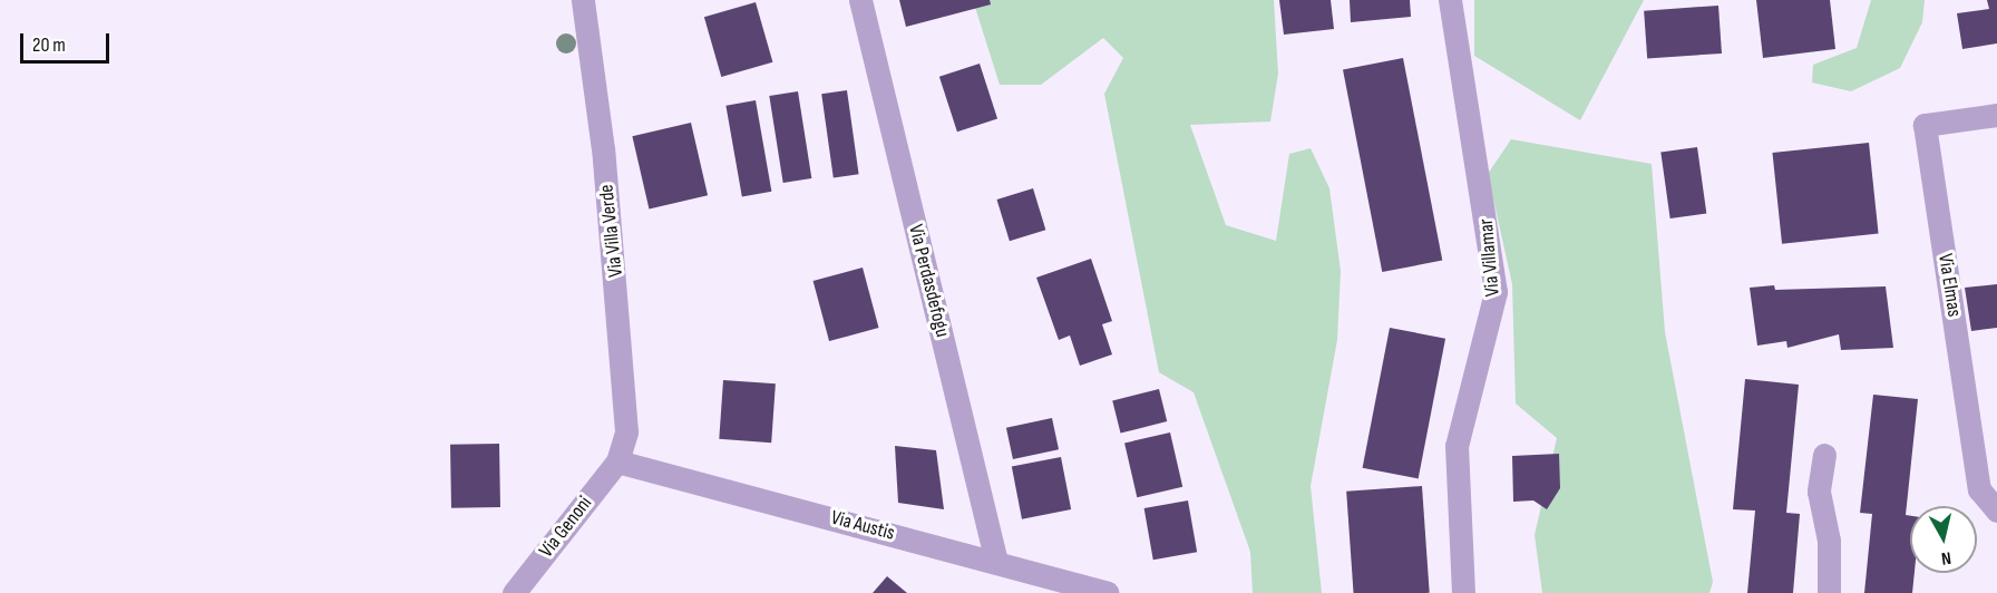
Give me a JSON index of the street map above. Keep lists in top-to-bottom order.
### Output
{
  "streets": {
    "street": [
      "Via Villa Verde",
      "Via Villamar",
      "Via Perdasdefogu",
      "Via Elmas",
      "Via Austis",
      "Via Genoni"
    ]
  },
  "crossings": [
    ["Via Villa Verde", "Via Austis"],
    ["Via Villa Verde", "Via Genoni"],
    ["Via Perdasdefogu", "Via Austis"],
    ["Via Austis", "Via Genoni"]
  ],
  "scale_bar": "20 m",
  "north": "bottom"
}
